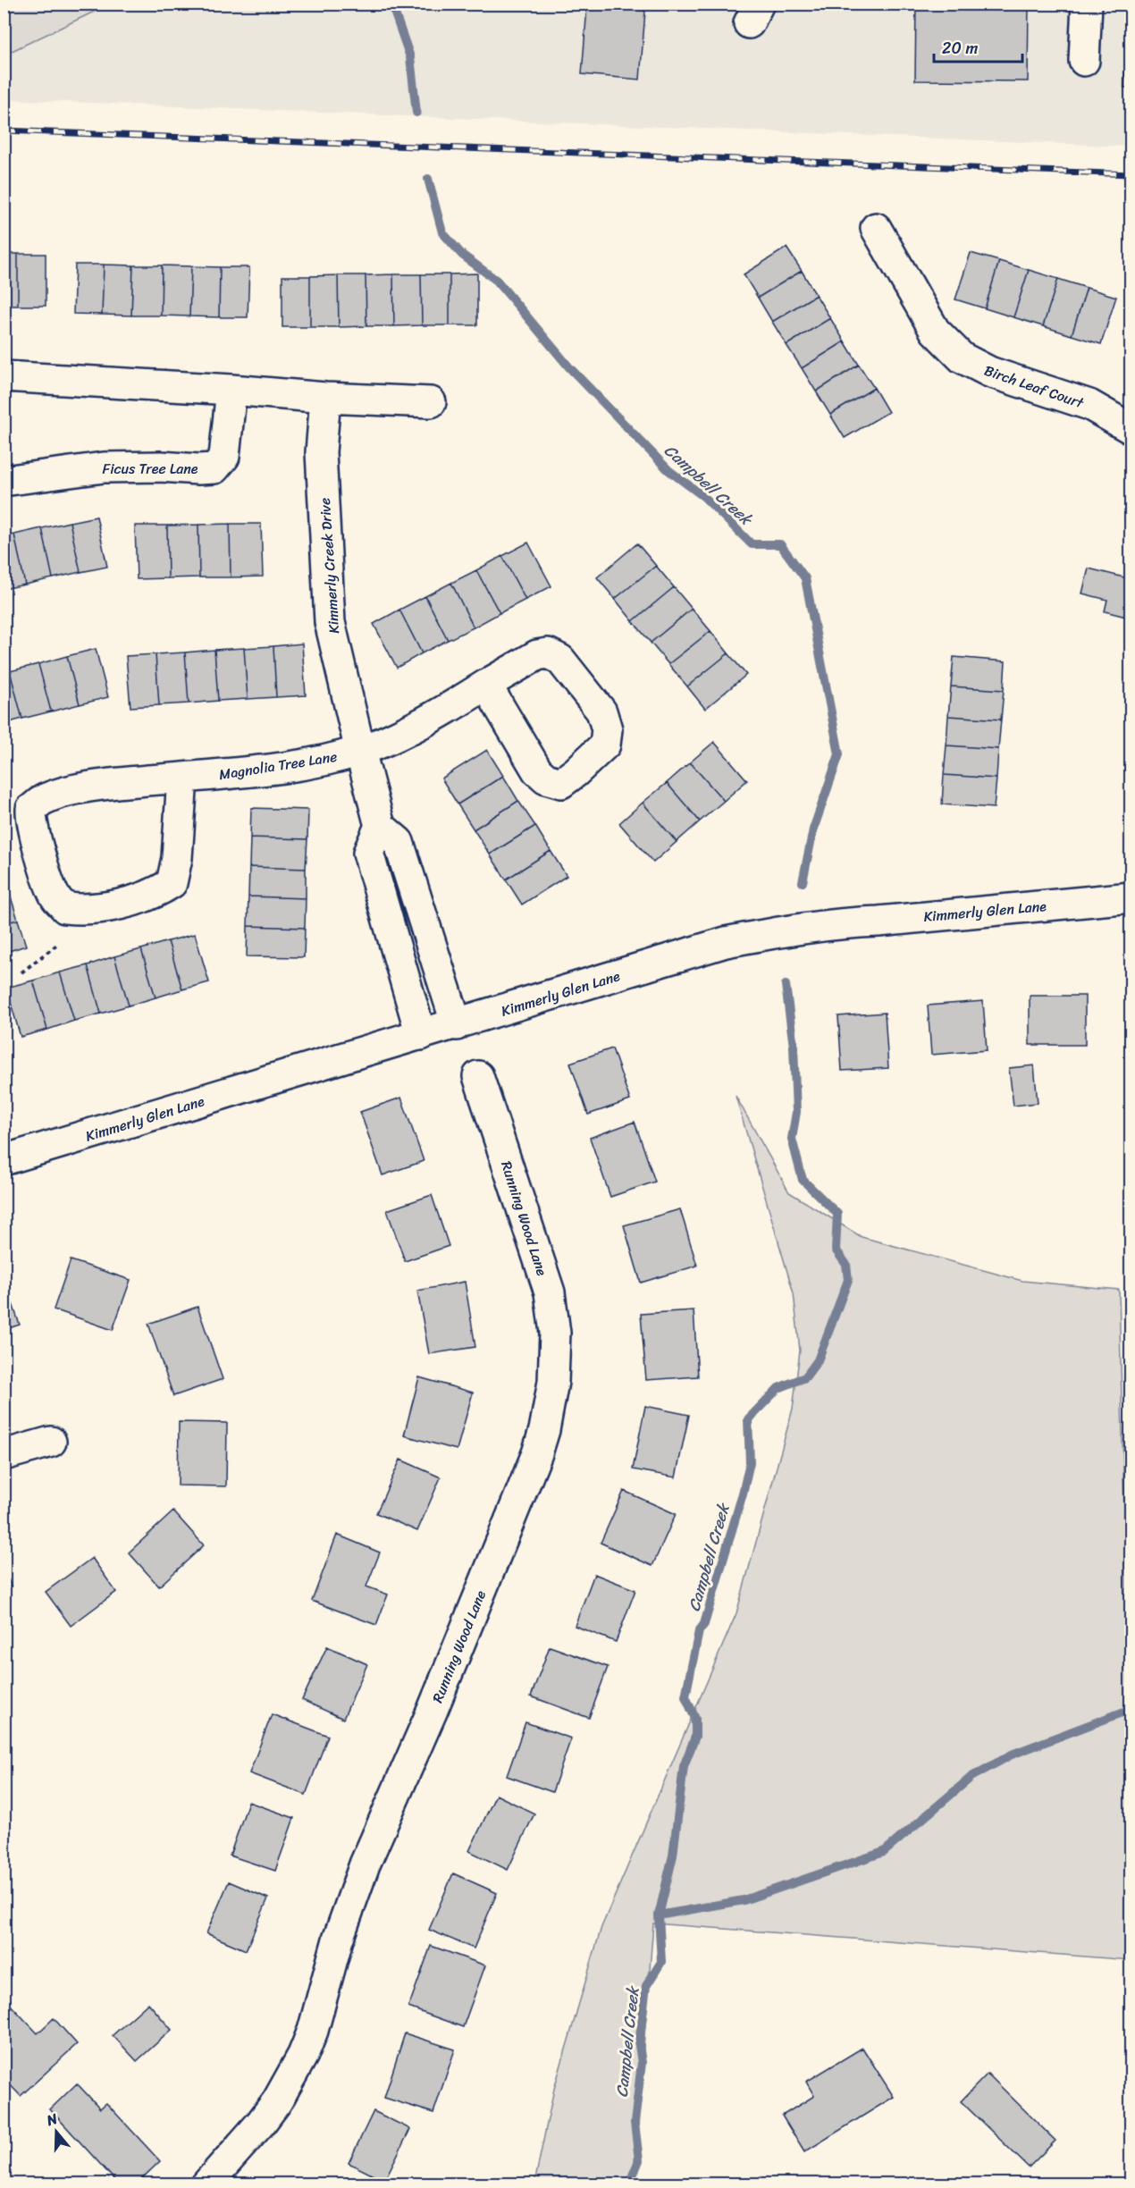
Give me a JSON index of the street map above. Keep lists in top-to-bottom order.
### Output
{
  "streets": {
    "street": [
      "Birch Leaf Court",
      "Ficus Tree Lane",
      "Kimmerly Creek Drive",
      "Magnolia Tree Lane",
      "Kimmerly Glen Lane",
      "Running Wood Lane"
    ]
  },
  "crossings": [
    ["Kimmerly Creek Drive", "Magnolia Tree Lane"],
    ["Kimmerly Creek Drive", "Kimmerly Glen Lane"]
  ],
  "water": ["Campbell Creek"],
  "scale_bar": "20 m",
  "north": "top"
}
